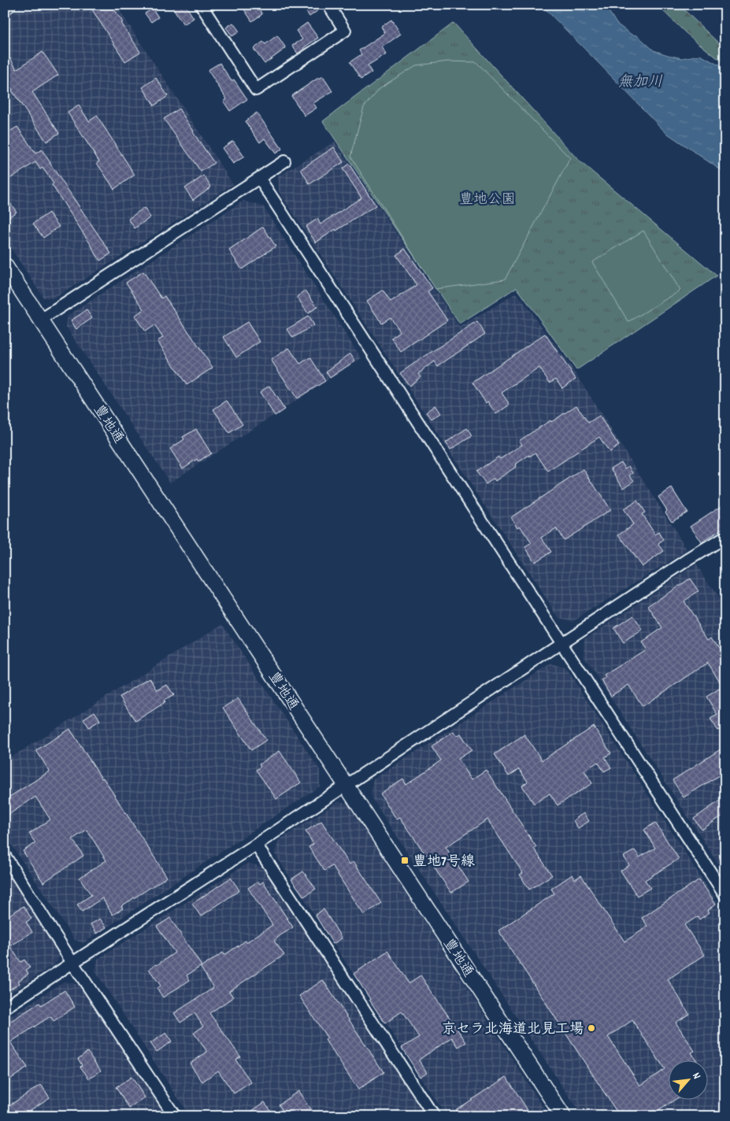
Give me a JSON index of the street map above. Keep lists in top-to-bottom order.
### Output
{
  "streets": {
    "main road": ["豊地通"]
  },
  "water": ["無加川"],
  "parks": ["豊地公園"],
  "places": {
    "transit": ["豊地7号線"],
    "other": ["京セラ北海道北見工場"]
  },
  "north": "top right"
}
